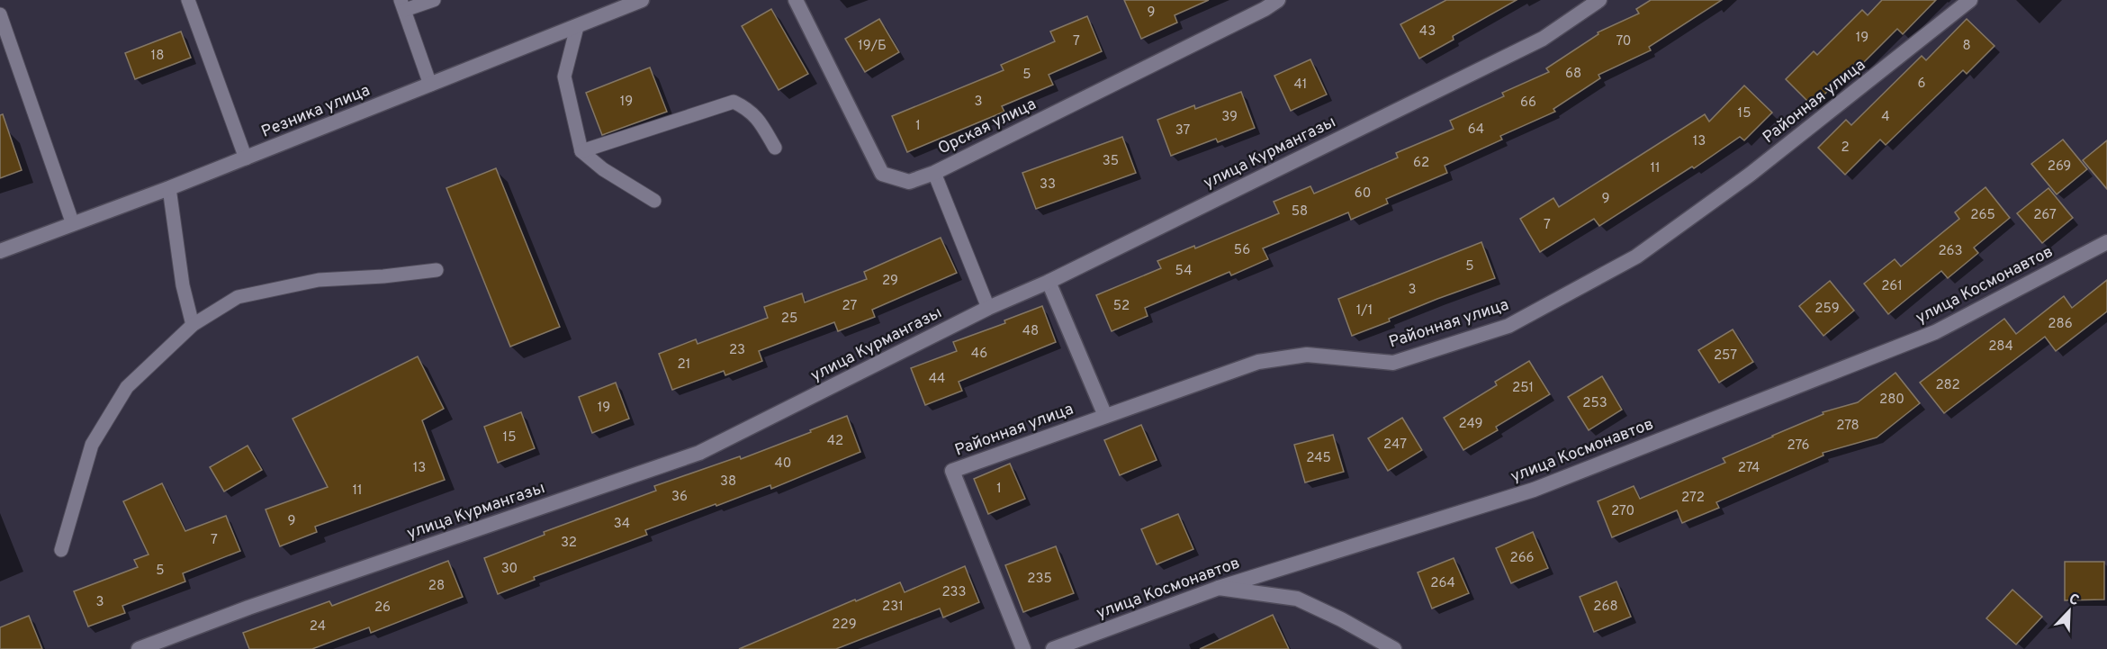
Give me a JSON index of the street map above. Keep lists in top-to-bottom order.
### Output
{
  "streets": {
    "street": [
      "Районная улица",
      "Резника улица",
      "Орская улица",
      "улица Курмангазы",
      "улица Космонавтов"
    ]
  },
  "house_numbers": [
    "9",
    "43",
    "19",
    "7",
    "70",
    "19/Б",
    "8",
    "18",
    "68",
    "5",
    "6",
    "41",
    "19",
    "3",
    "66",
    "15",
    "39",
    "4",
    "1",
    "64",
    "37",
    "13",
    "2",
    "35",
    "62",
    "269",
    "11",
    "33",
    "60",
    "9",
    "58",
    "265",
    "267",
    "7",
    "56",
    "263",
    "5",
    "54",
    "29",
    "261",
    "3",
    "27",
    "52",
    "259",
    "1/1",
    "25",
    "286",
    "48",
    "284",
    "23",
    "46",
    "257",
    "21",
    "44",
    "282",
    "251",
    "280",
    "253",
    "19",
    "249",
    "278",
    "15",
    "42",
    "247",
    "276",
    "245",
    "40",
    "13",
    "274",
    "38",
    "1",
    "11",
    "36",
    "272",
    "270",
    "9",
    "34",
    "7",
    "32",
    "266",
    "30",
    "5",
    "235",
    "264",
    "28",
    "233",
    "3",
    "231",
    "268",
    "26",
    "229",
    "24"
  ],
  "north": "top right"
}
